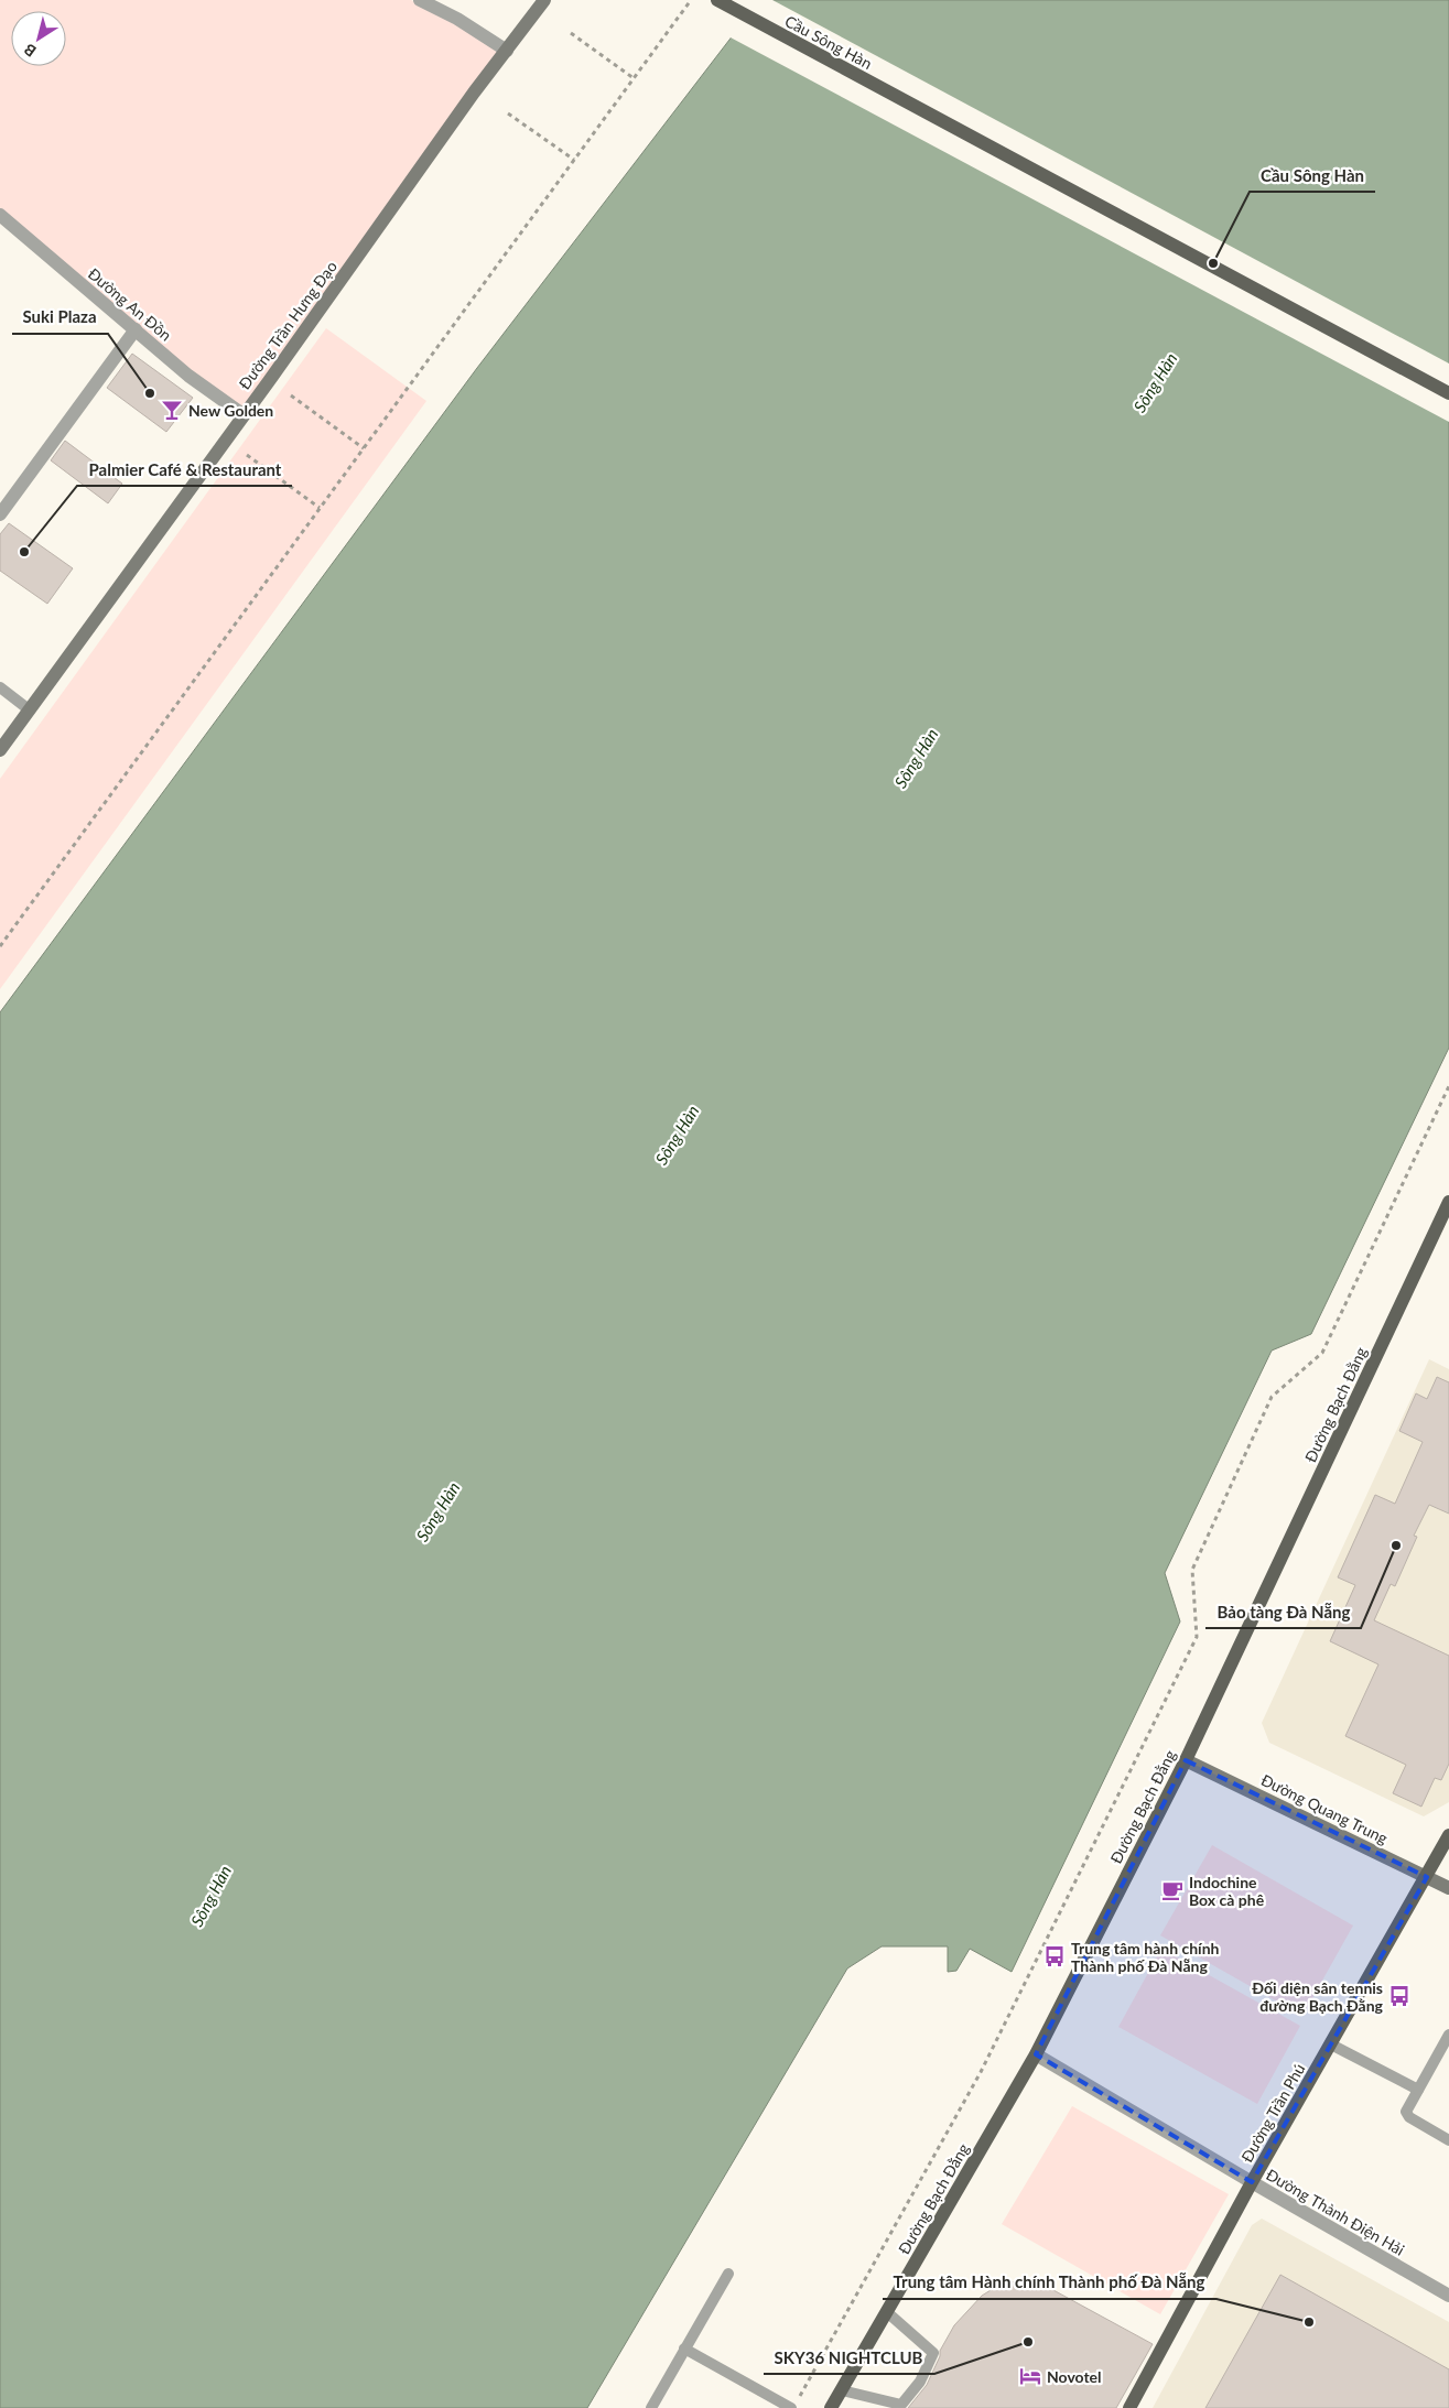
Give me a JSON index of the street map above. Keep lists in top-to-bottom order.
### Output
{
  "streets": {
    "main road": [
      "Cầu Sông Hàn",
      "Đường Trần Hưng Đạo",
      "Đường Bạch Đằng",
      "Đường Quang Trung",
      "Đường Trần Phú"
    ],
    "street": ["Đường An Đồn", "Đường Thành Điện Hải"]
  },
  "crossings": [
    ["Đường An Đồn", "Đường Trần Hưng Đạo"],
    ["Đường Bạch Đằng", "Đường Quang Trung"],
    ["Đường Bạch Đằng", "Đường Thành Điện Hải"],
    ["Đường Quang Trung", "Đường Trần Phú"],
    ["Đường Trần Phú", "Đường Thành Điện Hải"]
  ],
  "water": ["Sông Hàn"],
  "places": {
    "other": [
      "Cầu Sông Hàn",
      "Suki Plaza",
      "Palmier Café & Restaurant",
      "Bảo tàng Đà Nẵng",
      "Trung tâm Hành chính Thành phố Đà Nẵng",
      "SKY36 NIGHTCLUB"
    ],
    "bar": ["New Golden"],
    "cafe": ["Indochine Box cà phê"],
    "bus stop": ["Trung tâm hành chính Thành phố Đà Nẵng", "Đối diện sân tennis đường Bạch Đằng"],
    "hotel": ["Novotel"]
  },
  "north": "bottom left"
}
